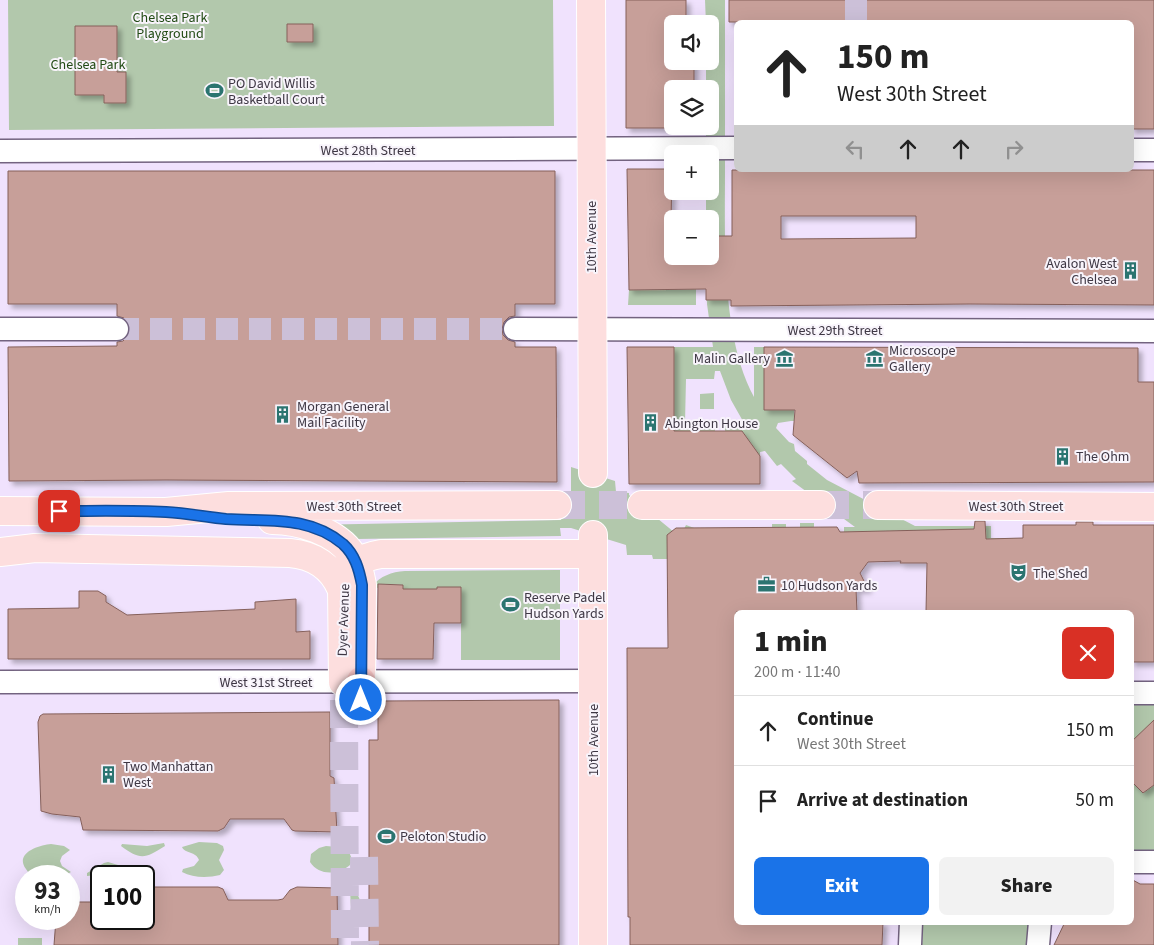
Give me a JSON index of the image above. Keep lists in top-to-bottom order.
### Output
{
  "streets": {
    "main road": ["10th Avenue", "West 30th Street", "Dyer Avenue"],
    "street": ["West 28th Street", "West 29th Street", "West 31st Street"]
  },
  "crossings": [
    ["West 28th Street", "10th Avenue"],
    ["10th Avenue", "West 29th Street"],
    ["10th Avenue", "Dyer Avenue"],
    ["10th Avenue", "West 31st Street"],
    ["West 30th Street", "Dyer Avenue"],
    ["Dyer Avenue", "West 31st Street"]
  ],
  "parks": ["Chelsea Park Playground", "Chelsea Park"],
  "places": {
    "sports": ["PO David Willis Basketball Court", "Reserve Padel Hudson Yards", "Peloton Studio"],
    "building": [
      "Avalon West Chelsea",
      "Morgan General Mail Facility",
      "Abington House",
      "The Ohm",
      "Two Manhattan West"
    ],
    "museum": ["Malin Gallery", "Microscope Gallery"],
    "theatre": ["The Shed"],
    "office": ["10 Hudson Yards"]
  },
  "page": {
    "map_buttons": ["+", "−"],
    "turn": ["150 m", "West 30th Street"],
    "heading": ["1 min", "200 m · 11:40"],
    "list": [
      {
        "name": "Continue",
        "note": "West 30th Street",
        "value": "150 m"
      },
      {
        "name": "Arrive at destination",
        "value": "50 m"
      }
    ],
    "buttons": ["Exit", "Share"],
    "speed": "93 km/h",
    "limit": "100"
  }
}
